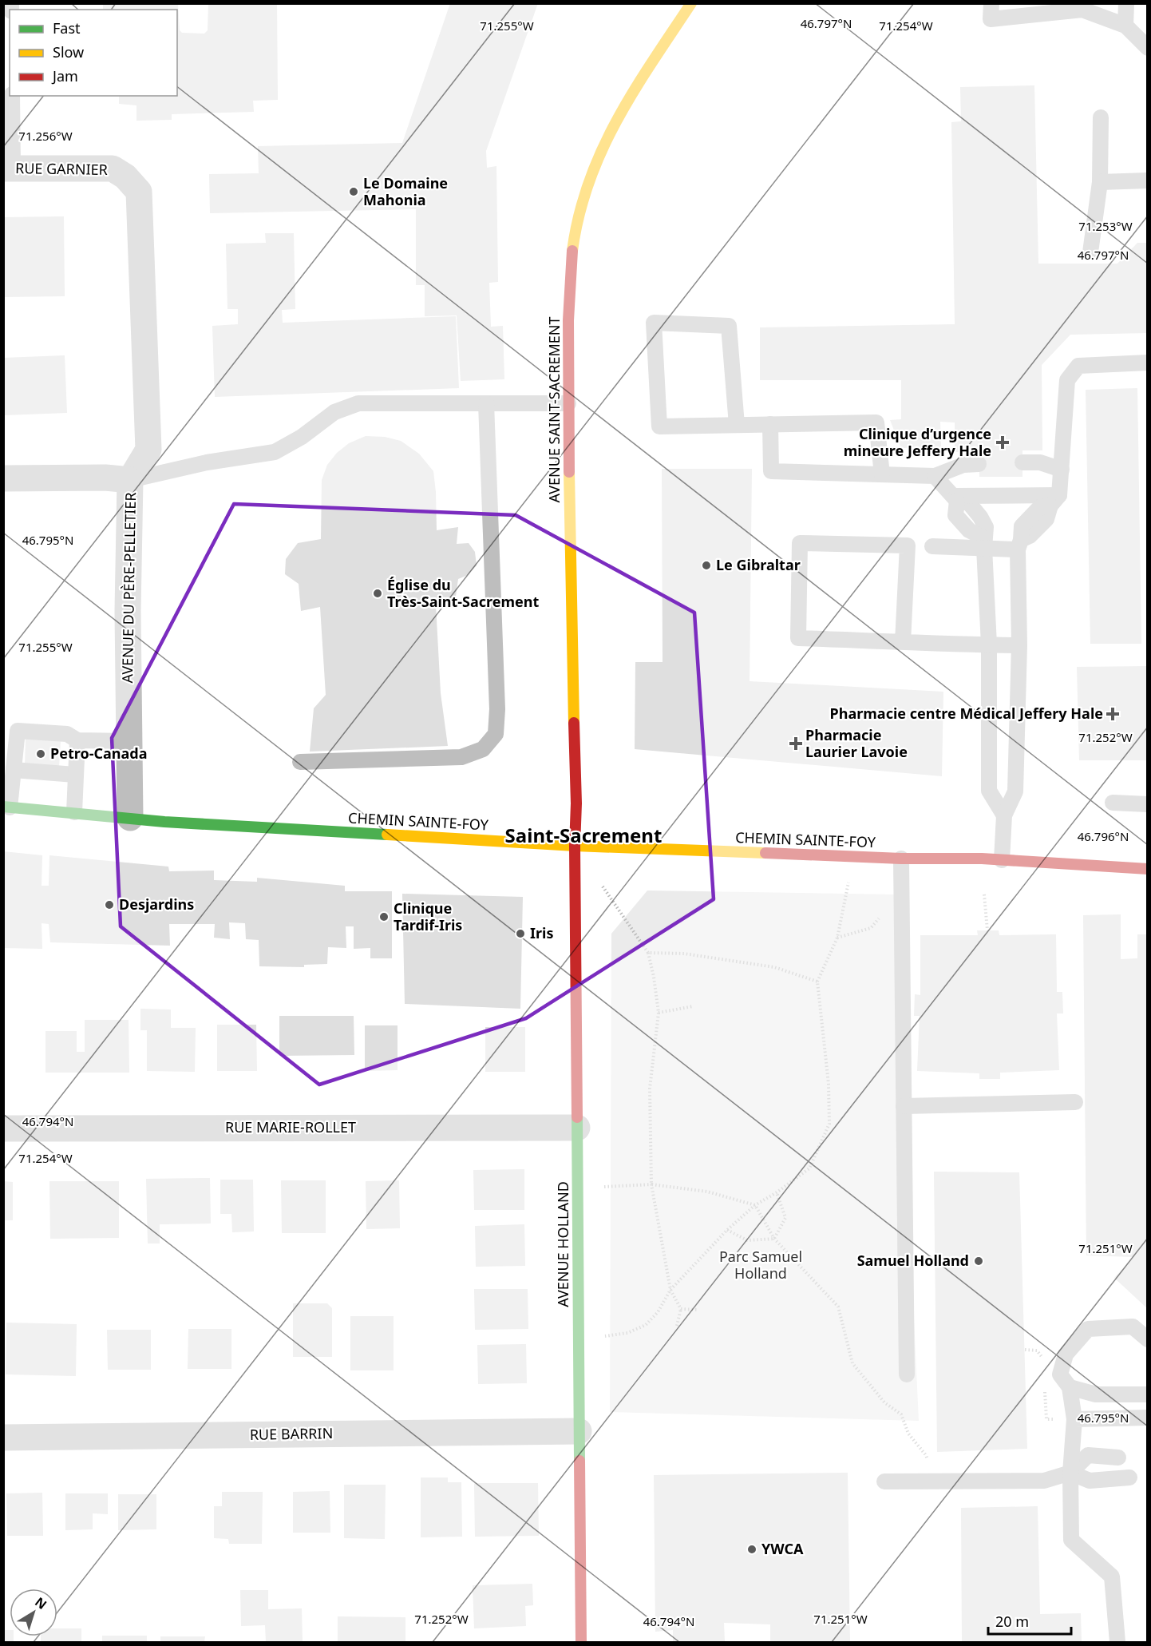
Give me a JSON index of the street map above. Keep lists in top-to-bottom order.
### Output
{
  "streets": {
    "main road": ["AVENUE SAINT-SACREMENT", "CHEMIN SAINTE-FOY", "AVENUE HOLLAND"],
    "street": [
      "RUE GARNIER",
      "AVENUE DU PÈRE-PELLETIER",
      "RUE MARIE-ROLLET",
      "RUE BARRIN"
    ]
  },
  "crossings": [
    ["RUE GARNIER", "AVENUE DU PÈRE-PELLETIER"],
    ["AVENUE SAINT-SACREMENT", "CHEMIN SAINTE-FOY"],
    ["AVENUE SAINT-SACREMENT", "AVENUE HOLLAND"],
    ["AVENUE DU PÈRE-PELLETIER", "CHEMIN SAINTE-FOY"],
    ["CHEMIN SAINTE-FOY", "AVENUE HOLLAND"],
    ["RUE MARIE-ROLLET", "AVENUE HOLLAND"],
    ["AVENUE HOLLAND", "RUE BARRIN"]
  ],
  "districts": ["Saint-Sacrement"],
  "parks": ["Parc Samuel Holland"],
  "places": {
    "other": [
      "Le Domaine Mahonia",
      "Le Gibraltar",
      "Église du Très-Saint-Sacrement",
      "Petro-Canada",
      "Desjardins",
      "Clinique Tardif-Iris",
      "Iris",
      "Samuel Holland",
      "YWCA"
    ],
    "health": ["Clinique d’urgence mineure Jeffery Hale", "Pharmacie centre Médical Jeffery Hale", "Pharmacie Laurier Lavoie"]
  },
  "legend": ["Fast", "Slow", "Jam"],
  "scale_bar": "20 m",
  "north": "top right",
  "coordinates": [
    "46.797°N",
    "71.255°W",
    "71.254°W",
    "71.256°W",
    "71.253°W",
    "46.795°N",
    "71.252°W",
    "46.796°N",
    "46.794°N",
    "71.251°W"
  ]
}
